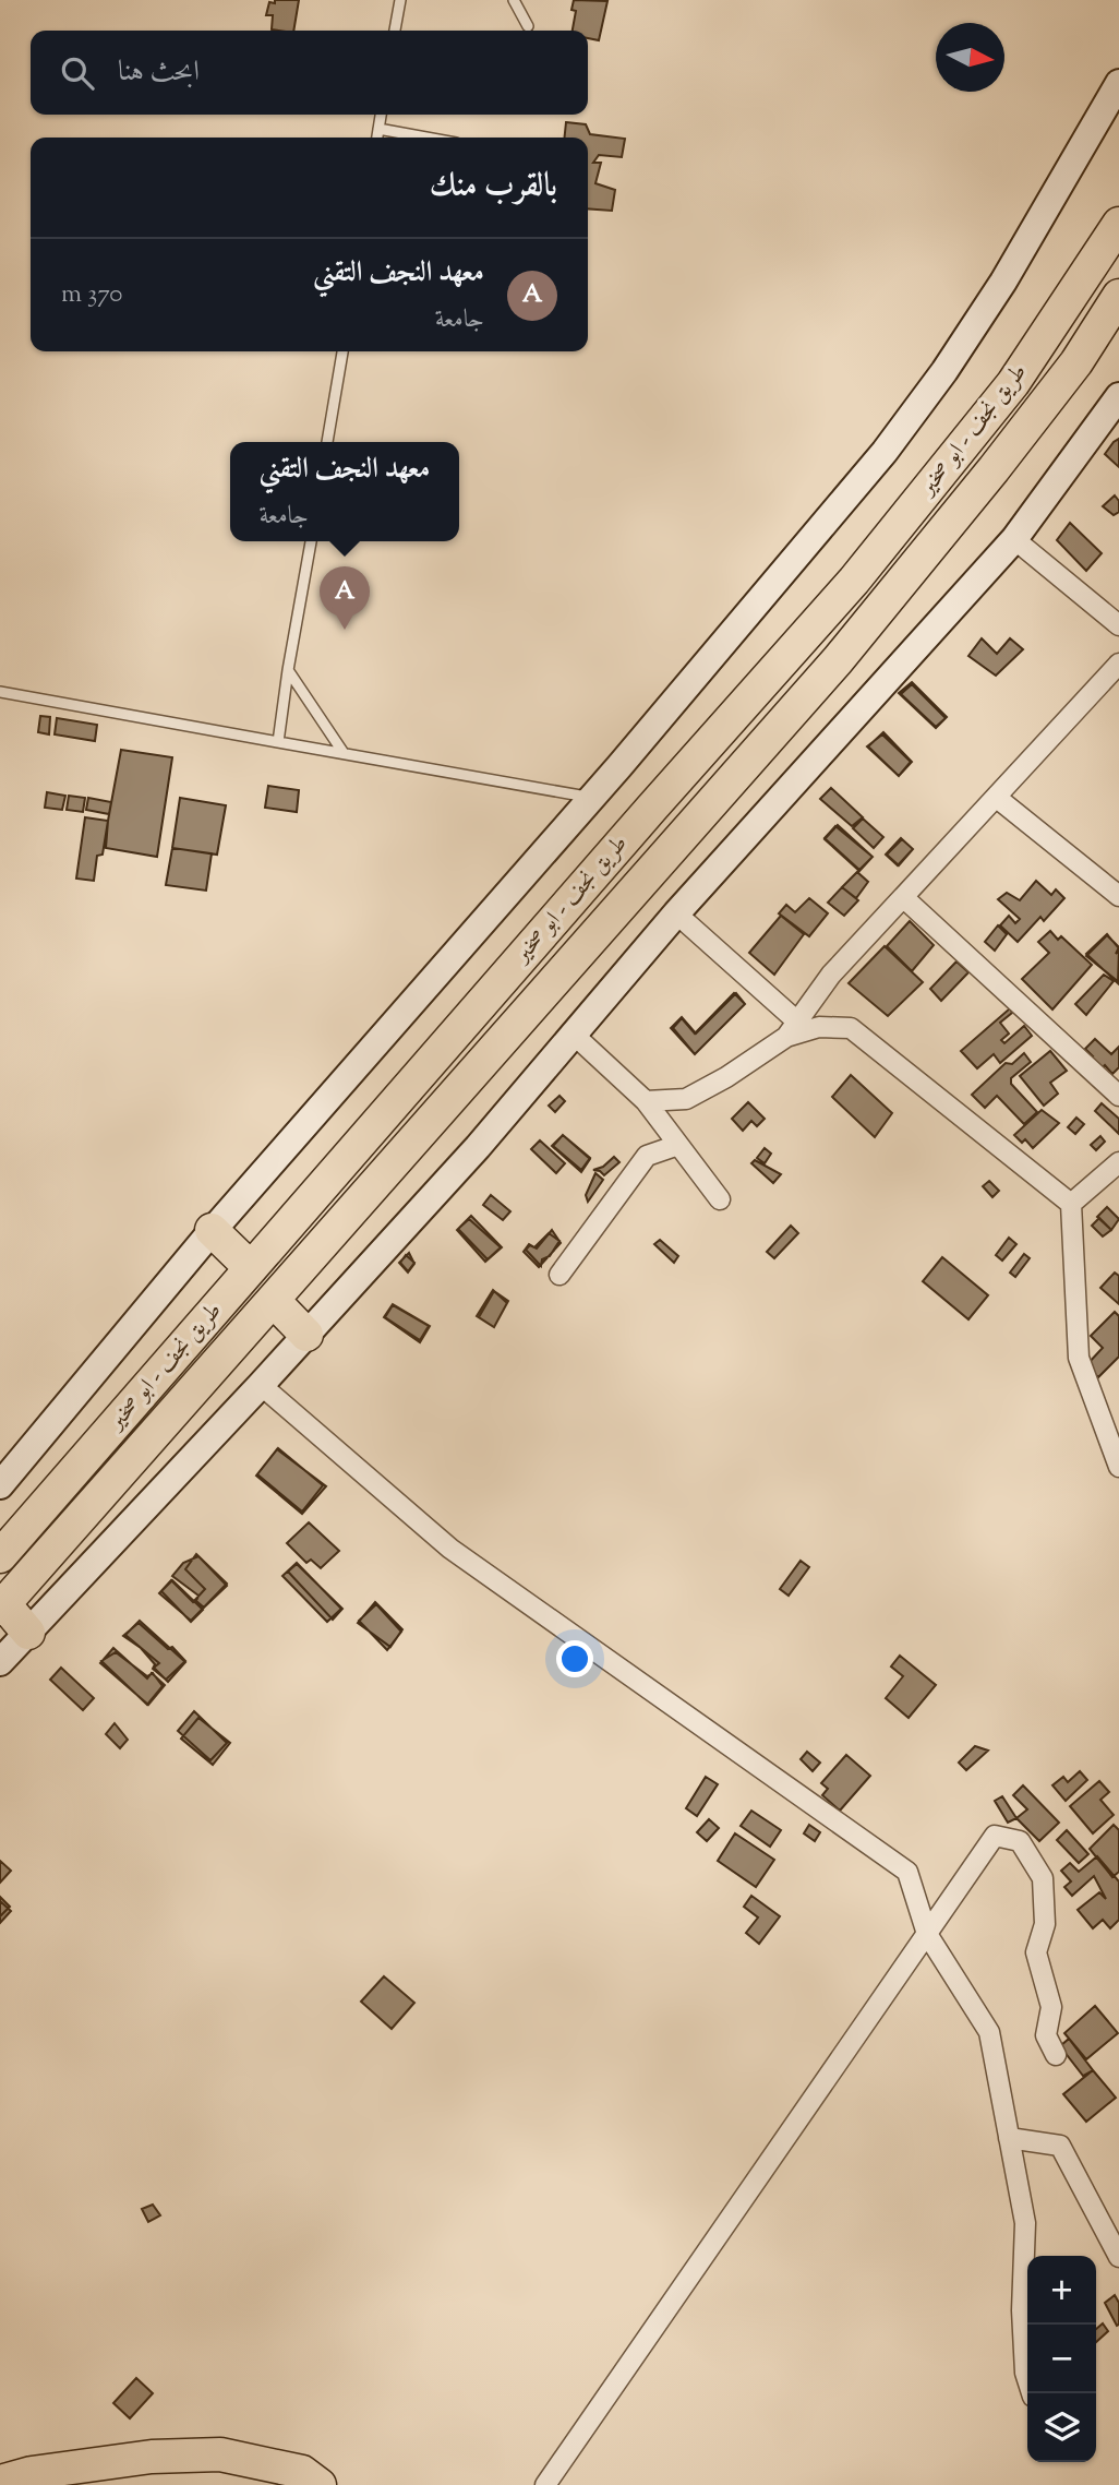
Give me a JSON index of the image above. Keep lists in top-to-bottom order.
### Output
{
  "streets": {
    "highway": ["طريق نجف - ابو صخير"]
  },
  "north": "right",
  "page": {
    "search": "ابحث هنا",
    "heading": "بالقرب منك",
    "list": [
      {
        "mark": "A",
        "name": "معهد النجف التقني",
        "note": "جامعة",
        "value": "370 m"
      }
    ],
    "popup": ["معهد النجف التقني", "جامعة"],
    "pins": "A",
    "map_buttons": ["+", "−"]
  }
}
